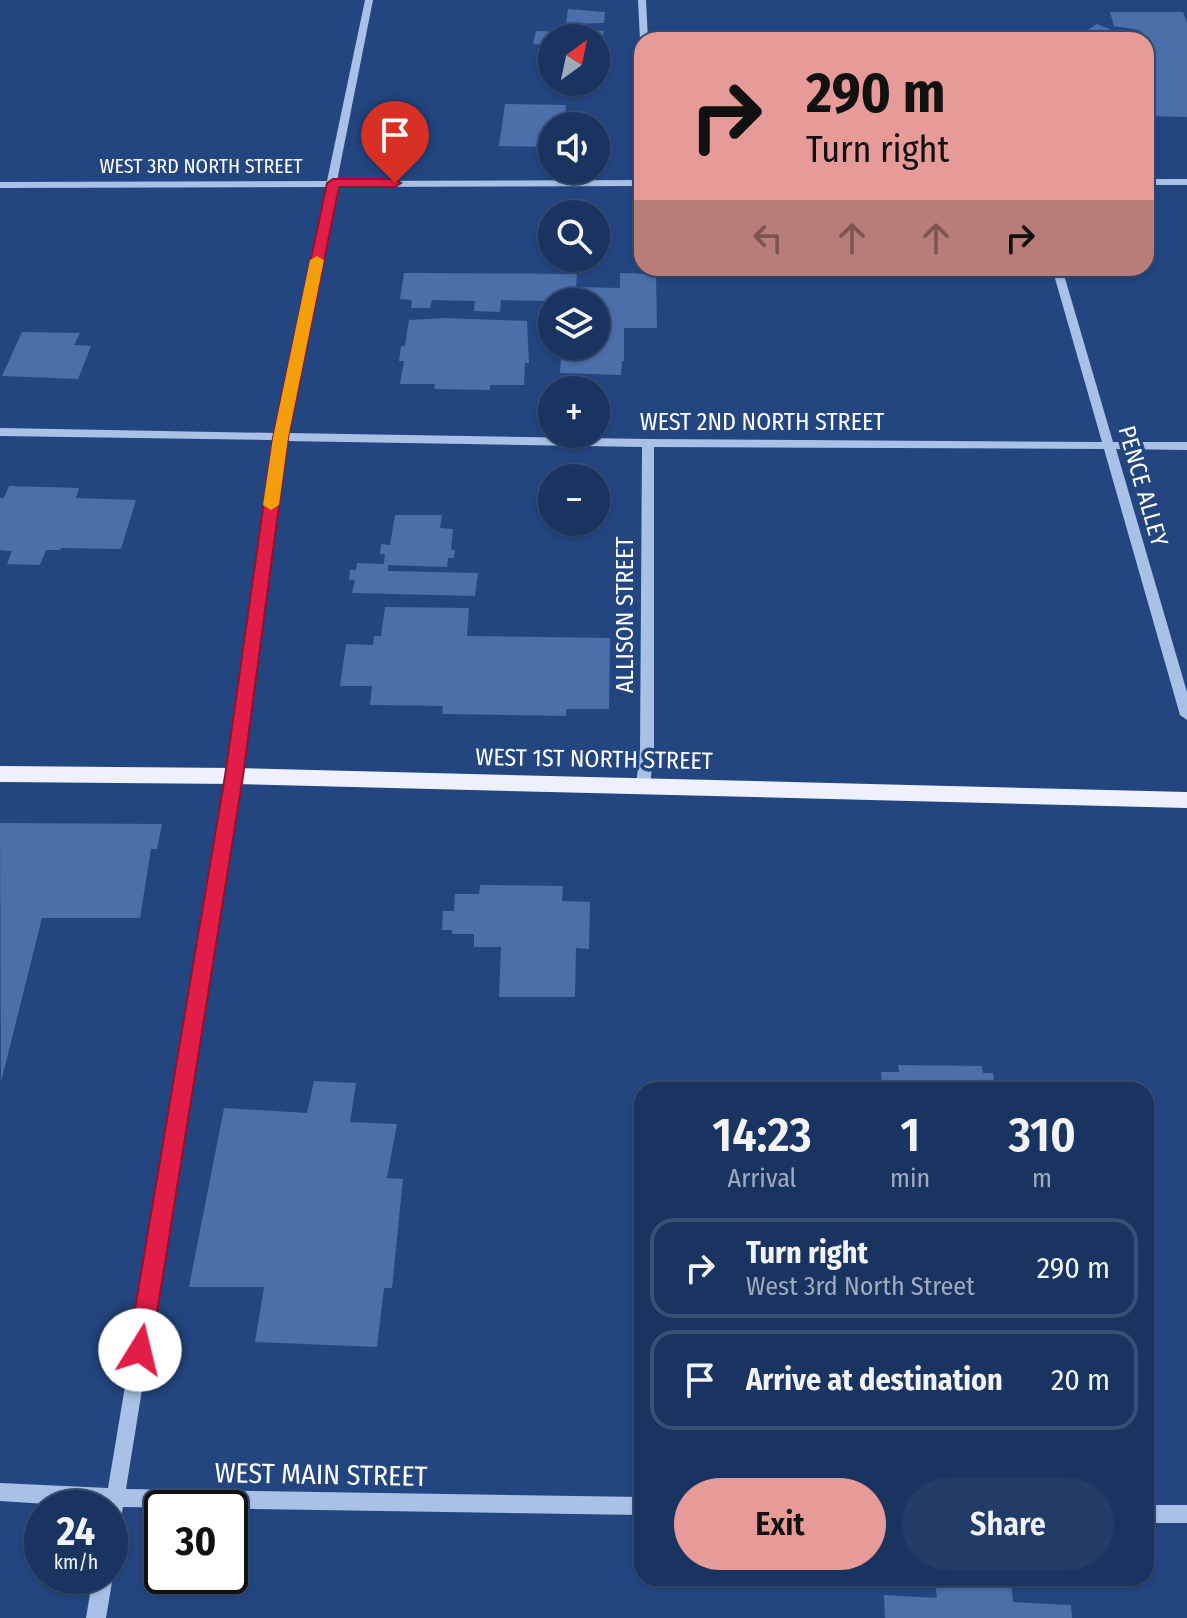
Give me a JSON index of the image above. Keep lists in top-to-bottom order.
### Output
{
  "streets": {
    "main road": ["WEST 1ST NORTH STREET"],
    "street": [
      "WEST 3RD NORTH STREET",
      "WEST 2ND NORTH STREET",
      "PENCE ALLEY",
      "ALLISON STREET",
      "WEST MAIN STREET"
    ]
  },
  "crossings": [
    ["WEST 2ND NORTH STREET", "PENCE ALLEY"],
    ["WEST 2ND NORTH STREET", "ALLISON STREET"],
    ["ALLISON STREET", "WEST 1ST NORTH STREET"]
  ],
  "north": "top right",
  "page": {
    "map_buttons": ["+", "−"],
    "turn": ["290 m", "Turn right"],
    "eta": [
      "14:23",
      "Arrival",
      "1",
      "min",
      "310",
      "m"
    ],
    "list": [
      {
        "name": "Turn right",
        "note": "West 3rd North Street",
        "value": "290 m"
      },
      {
        "name": "Arrive at destination",
        "value": "20 m"
      }
    ],
    "buttons": ["Exit", "Share"],
    "speed": "24 km/h",
    "limit": "30"
  }
}
